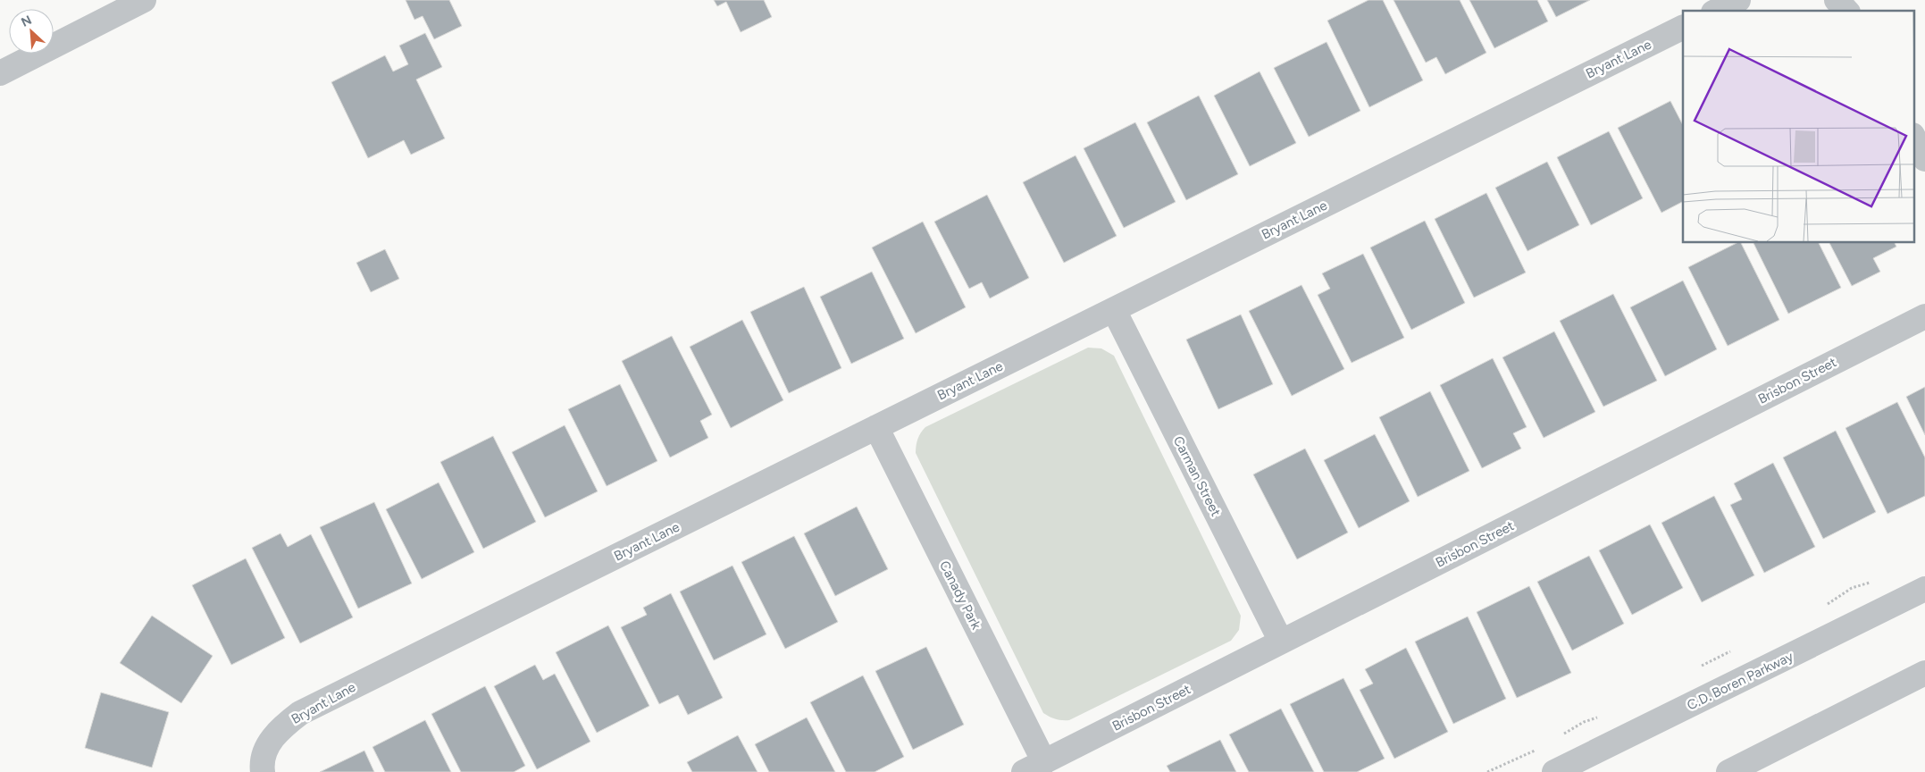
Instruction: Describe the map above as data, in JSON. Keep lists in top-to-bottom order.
{
  "streets": {
    "street": [
      "Bryant Lane",
      "Brisbon Street",
      "Carman Street",
      "Canady Park",
      "C.D. Boren Parkway"
    ]
  },
  "crossings": [
    ["Bryant Lane", "Carman Street"],
    ["Bryant Lane", "Canady Park"],
    ["Brisbon Street", "Carman Street"],
    ["Brisbon Street", "Canady Park"]
  ],
  "north": "top left"
}
